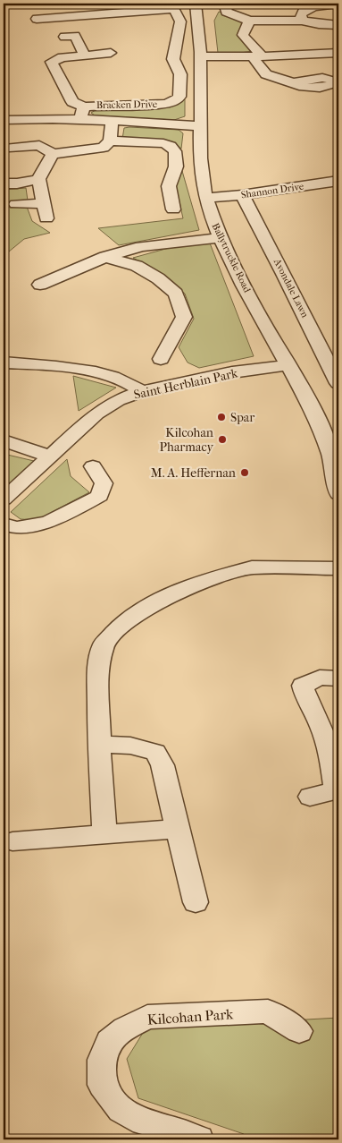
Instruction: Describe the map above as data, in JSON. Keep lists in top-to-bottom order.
{
  "streets": {
    "street": [
      "Bracken Drive",
      "Shannon Drive",
      "Ballytruckle Road",
      "Avondale Lawn",
      "Saint Herblain Park",
      "Kilcohan Park"
    ]
  },
  "crossings": [
    ["Shannon Drive", "Ballytruckle Road"],
    ["Shannon Drive", "Avondale Lawn"],
    ["Ballytruckle Road", "Saint Herblain Park"]
  ],
  "places": ["Spar", "Kilcohan Pharmacy", "M. A. Heffernan"]
}
